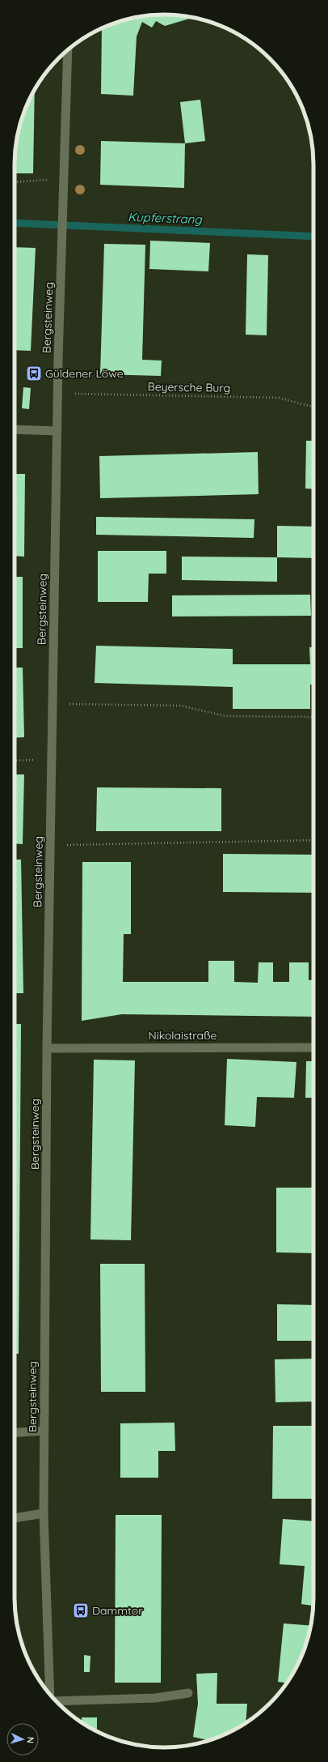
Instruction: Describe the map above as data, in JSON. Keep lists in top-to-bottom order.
{
  "streets": {
    "street": ["Bergsteinweg", "Nikolaistraße"],
    "path": ["Beyersche Burg"]
  },
  "crossings": [
    ["Bergsteinweg", "Beyersche Burg"],
    ["Bergsteinweg", "Nikolaistraße"]
  ],
  "water": ["Kupferstrang"],
  "places": {
    "bus stop": ["Güldener Löwe", "Dammtor"]
  },
  "north": "right"
}
